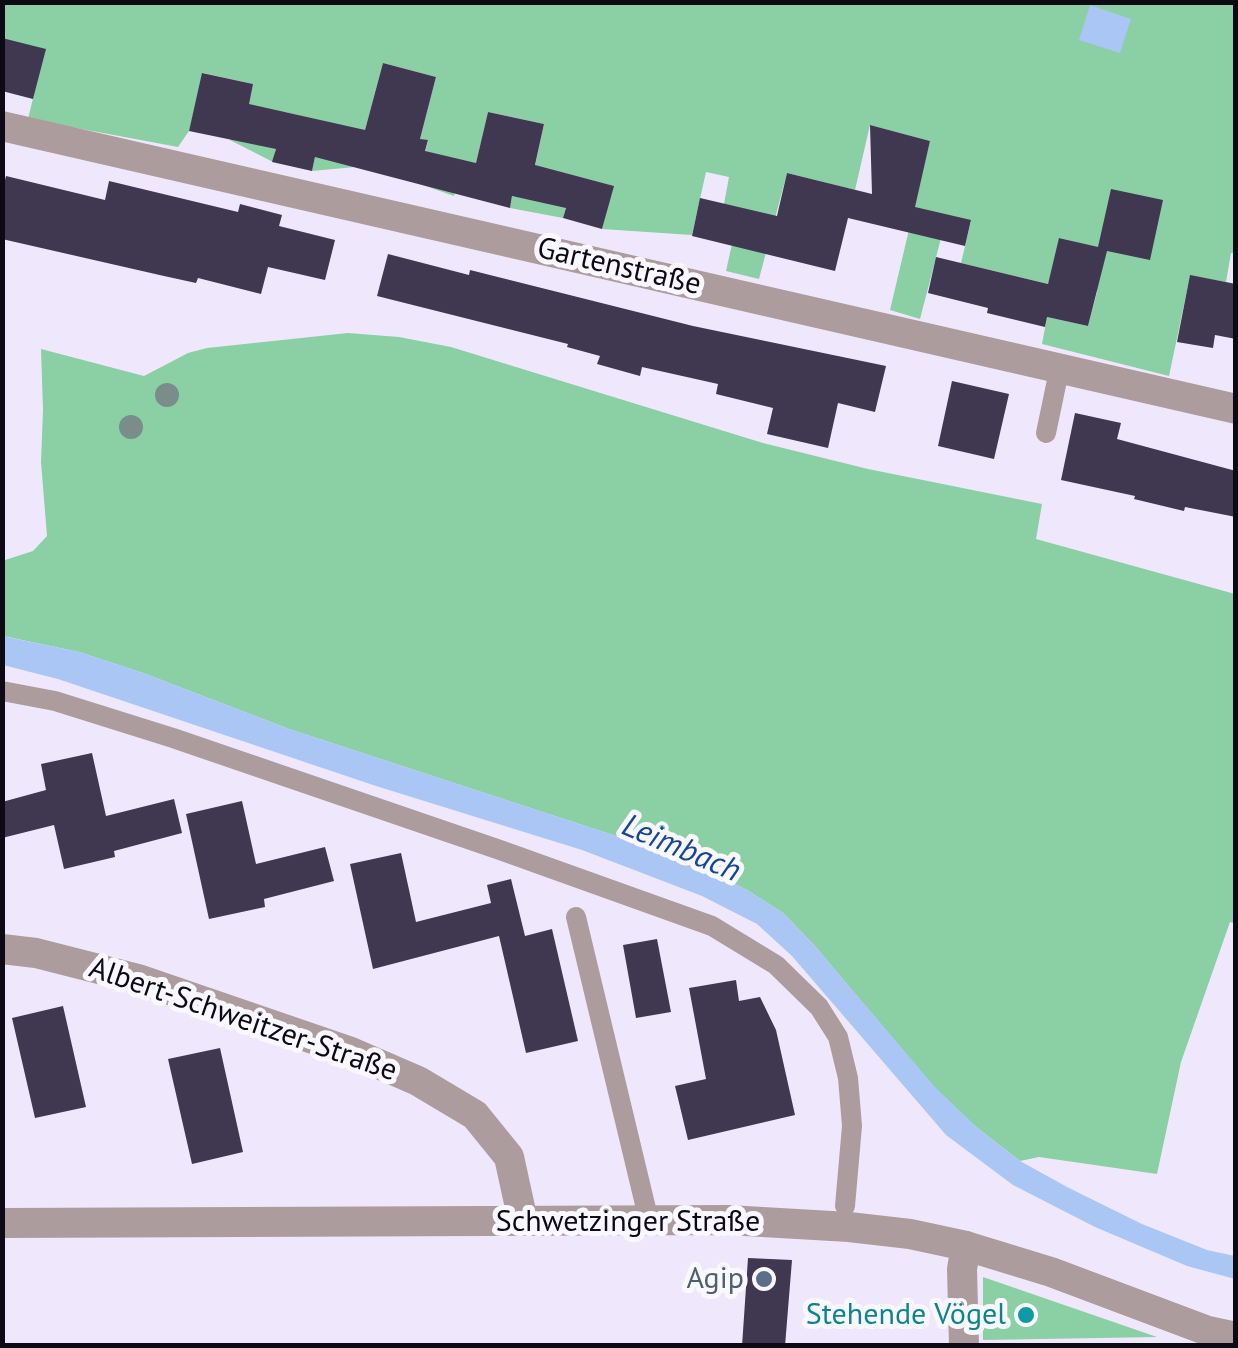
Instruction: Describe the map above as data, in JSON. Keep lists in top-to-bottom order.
{
  "streets": {
    "street": ["Gartenstraße", "Albert-Schweitzer-Straße", "Schwetzinger Straße"]
  },
  "crossings": [
    ["Albert-Schweitzer-Straße", "Schwetzinger Straße"]
  ],
  "water": ["Leimbach"],
  "places": ["Agip", "Stehende Vögel"]
}
